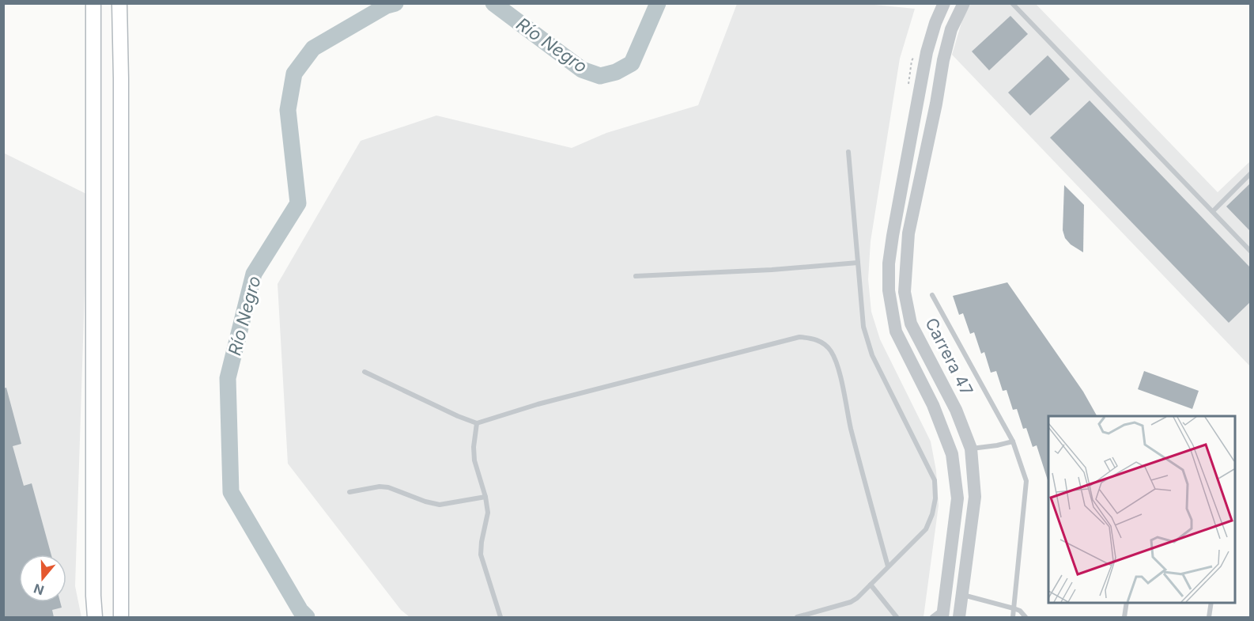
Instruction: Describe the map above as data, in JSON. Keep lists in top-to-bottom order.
{
  "streets": {
    "street": ["Carrera 47"]
  },
  "water": ["Río Negro"],
  "north": "bottom"
}
